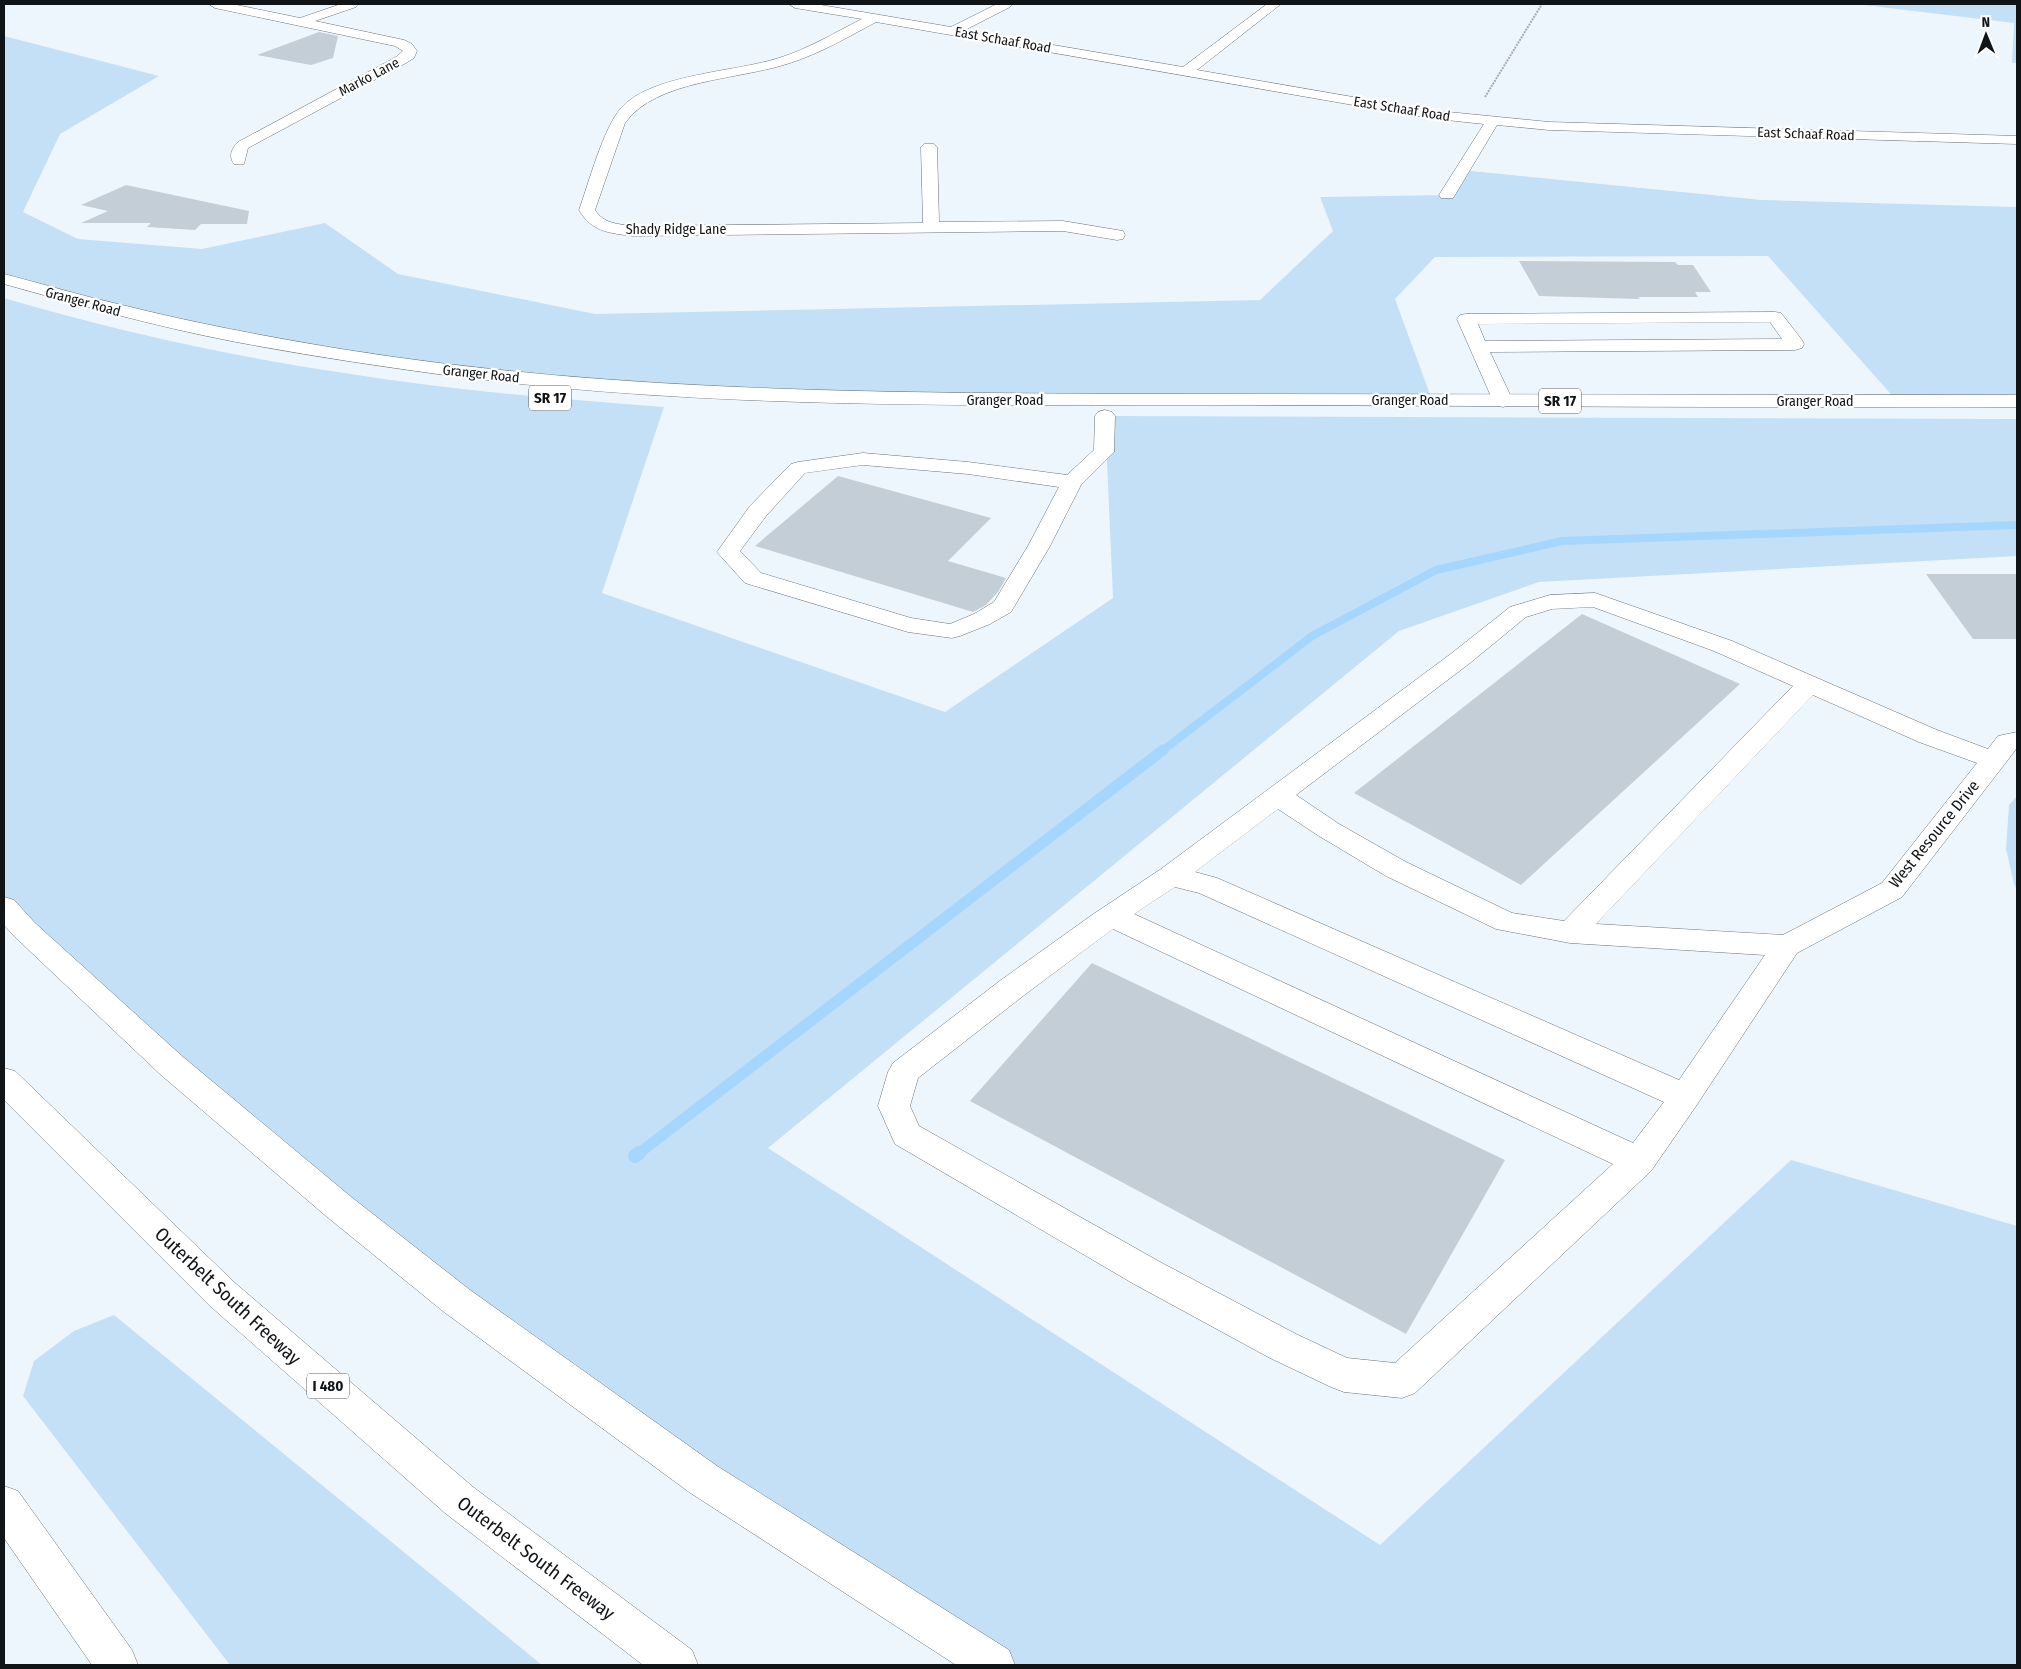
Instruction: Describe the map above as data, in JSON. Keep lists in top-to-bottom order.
{
  "streets": {
    "main road": [
      "East Schaaf Road",
      "Marko Lane",
      "Shady Ridge Lane",
      "Granger Road",
      "SR 17",
      "West Resource Drive",
      "Outerbelt South Freeway",
      "I 480"
    ]
  },
  "crossings": [
    ["East Schaaf Road", "Shady Ridge Lane"]
  ],
  "north": "top"
}
